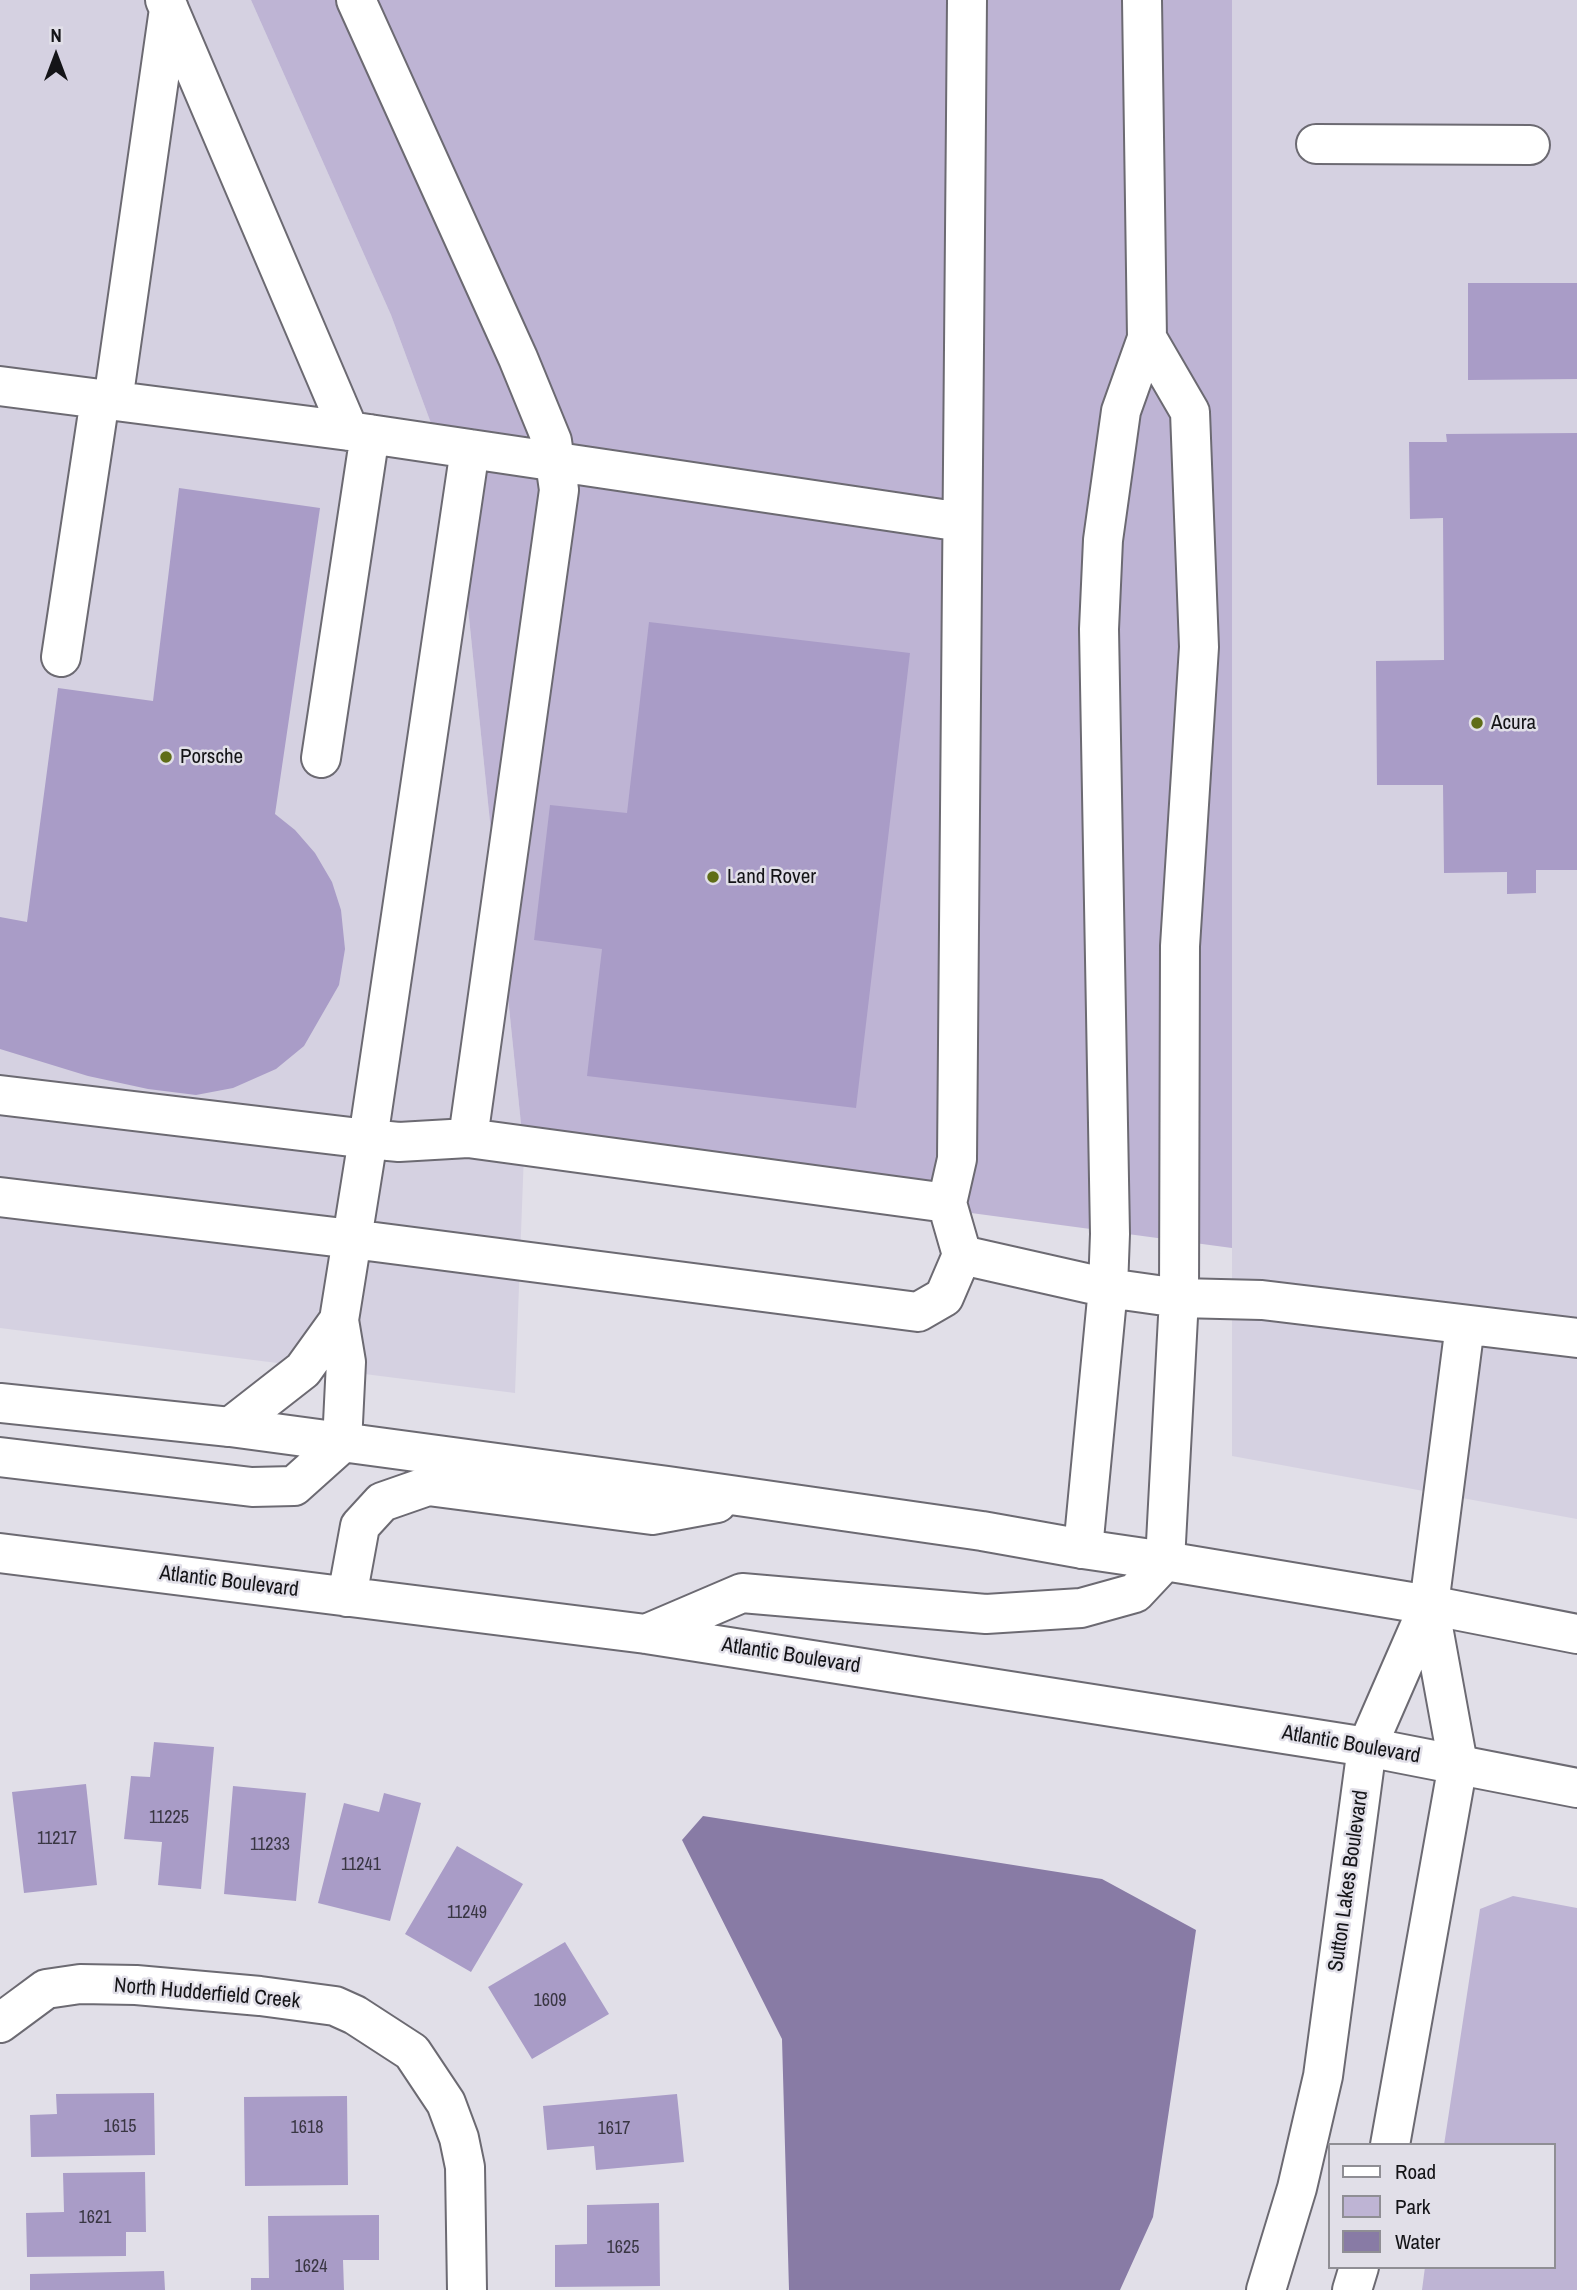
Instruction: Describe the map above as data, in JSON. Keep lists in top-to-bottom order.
{
  "streets": {
    "main road": ["Atlantic Boulevard", "Sutton Lakes Boulevard", "North Hudderfield Creek"]
  },
  "crossings": [
    ["Atlantic Boulevard", "Sutton Lakes Boulevard"]
  ],
  "places": ["Acura", "Porsche", "Land Rover"],
  "house_numbers": [
    "11225",
    "11217",
    "11233",
    "11241",
    "11249",
    "1609",
    "1615",
    "1618",
    "1617",
    "1621",
    "1625",
    "1624"
  ],
  "legend": ["Road", "Park", "Water"],
  "north": "top"
}
